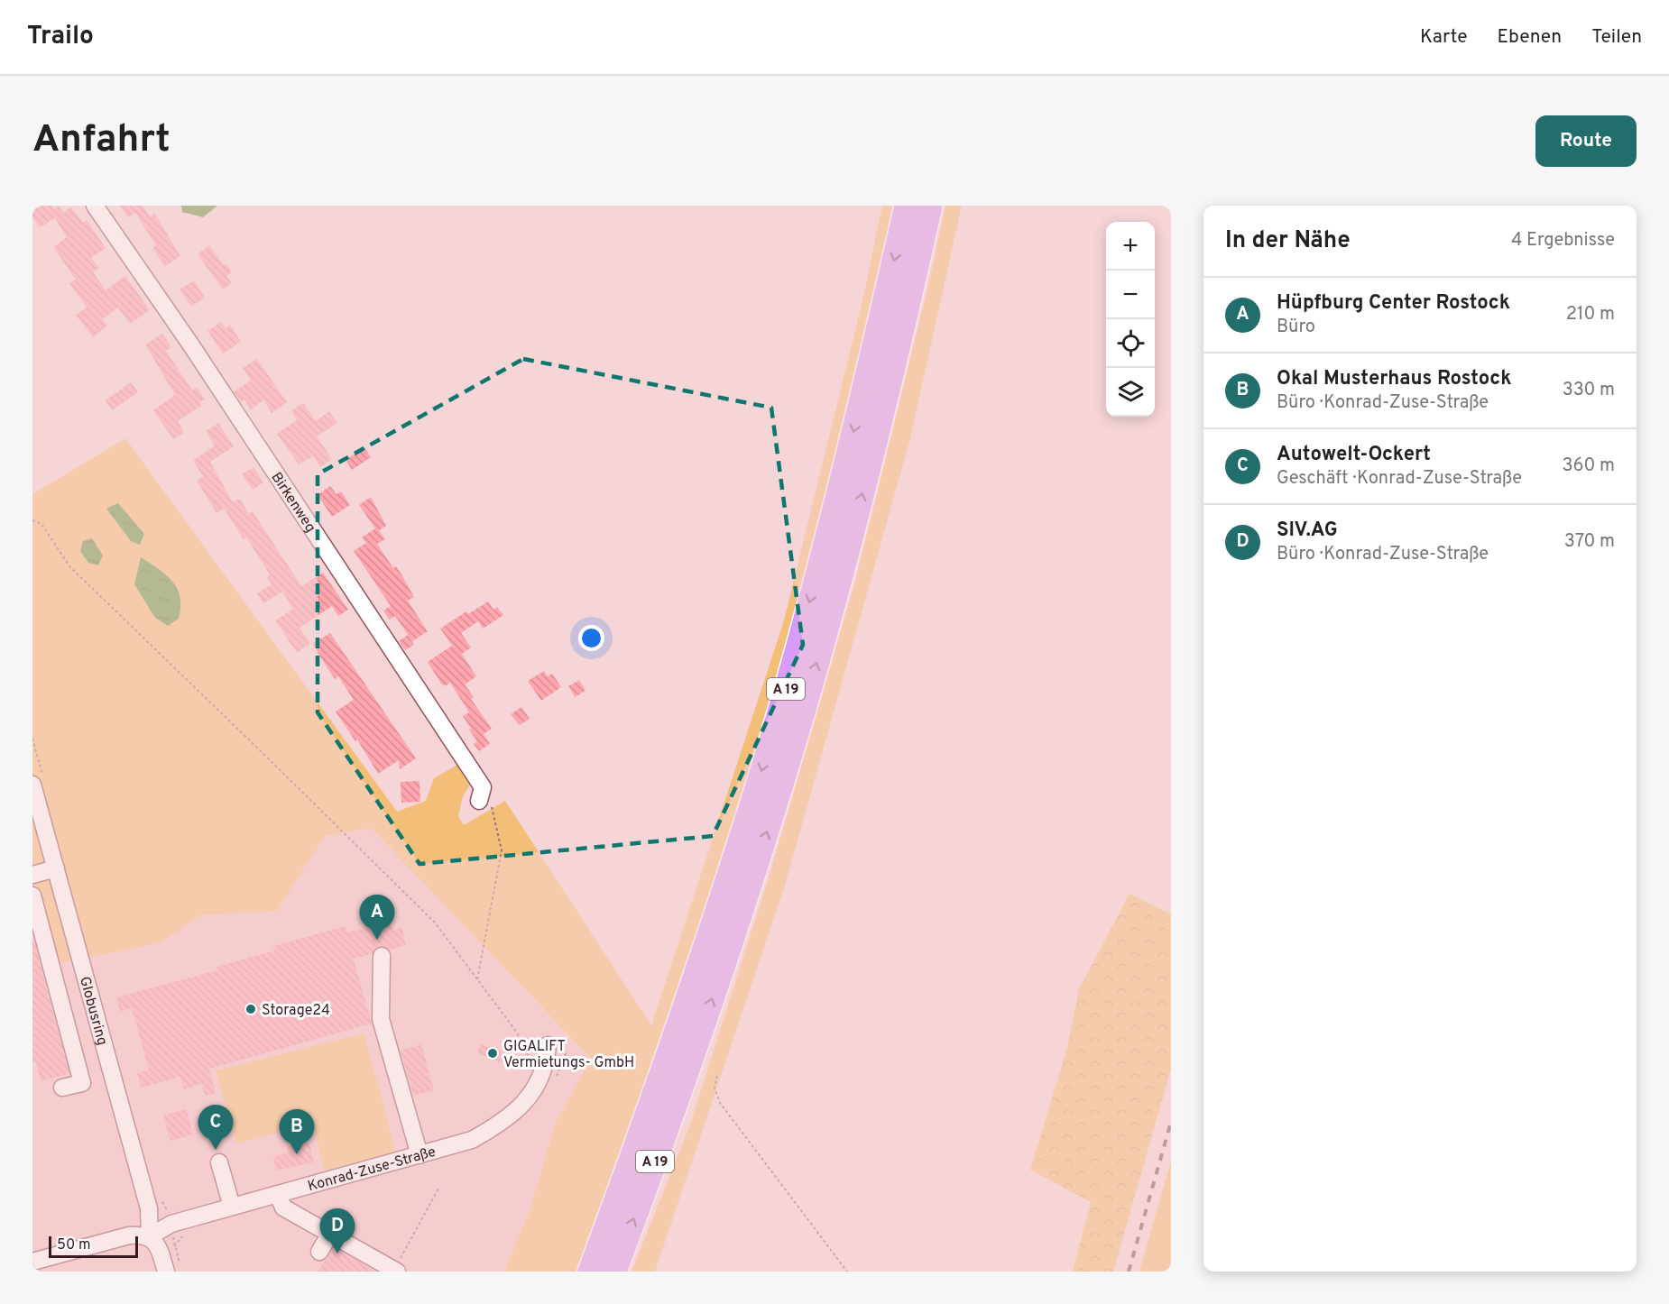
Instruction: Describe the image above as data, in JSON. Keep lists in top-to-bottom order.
{
  "streets": {
    "highway": ["A 19"],
    "street": ["Birkenweg", "Globusring", "Konrad-Zuse-Straße"]
  },
  "crossings": [
    ["Globusring", "Konrad-Zuse-Straße"]
  ],
  "places": ["Storage24", "GIGALIFT Vermietungs- GmbH"],
  "scale_bar": "50 m",
  "page": {
    "header": "Trailo",
    "nav": ["Karte", "Ebenen", "Teilen"],
    "buttons": "Route",
    "title": "Anfahrt",
    "heading": ["In der Nähe", "4 Ergebnisse"],
    "map_buttons": ["+", "−"],
    "list": [
      {
        "mark": "A",
        "name": "Hüpfburg Center Rostock",
        "note": "Büro",
        "value": "210 m"
      },
      {
        "mark": "B",
        "name": "Okal Musterhaus Rostock",
        "note": "Büro · Konrad-Zuse-Straße",
        "value": "330 m"
      },
      {
        "mark": "C",
        "name": "Autowelt-Ockert",
        "note": "Geschäft · Konrad-Zuse-Straße",
        "value": "360 m"
      },
      {
        "mark": "D",
        "name": "SIV.AG",
        "note": "Büro · Konrad-Zuse-Straße",
        "value": "370 m"
      }
    ],
    "pins": [
      "A",
      "C",
      "B",
      "D"
    ],
    "scale": "50 m"
  }
}
